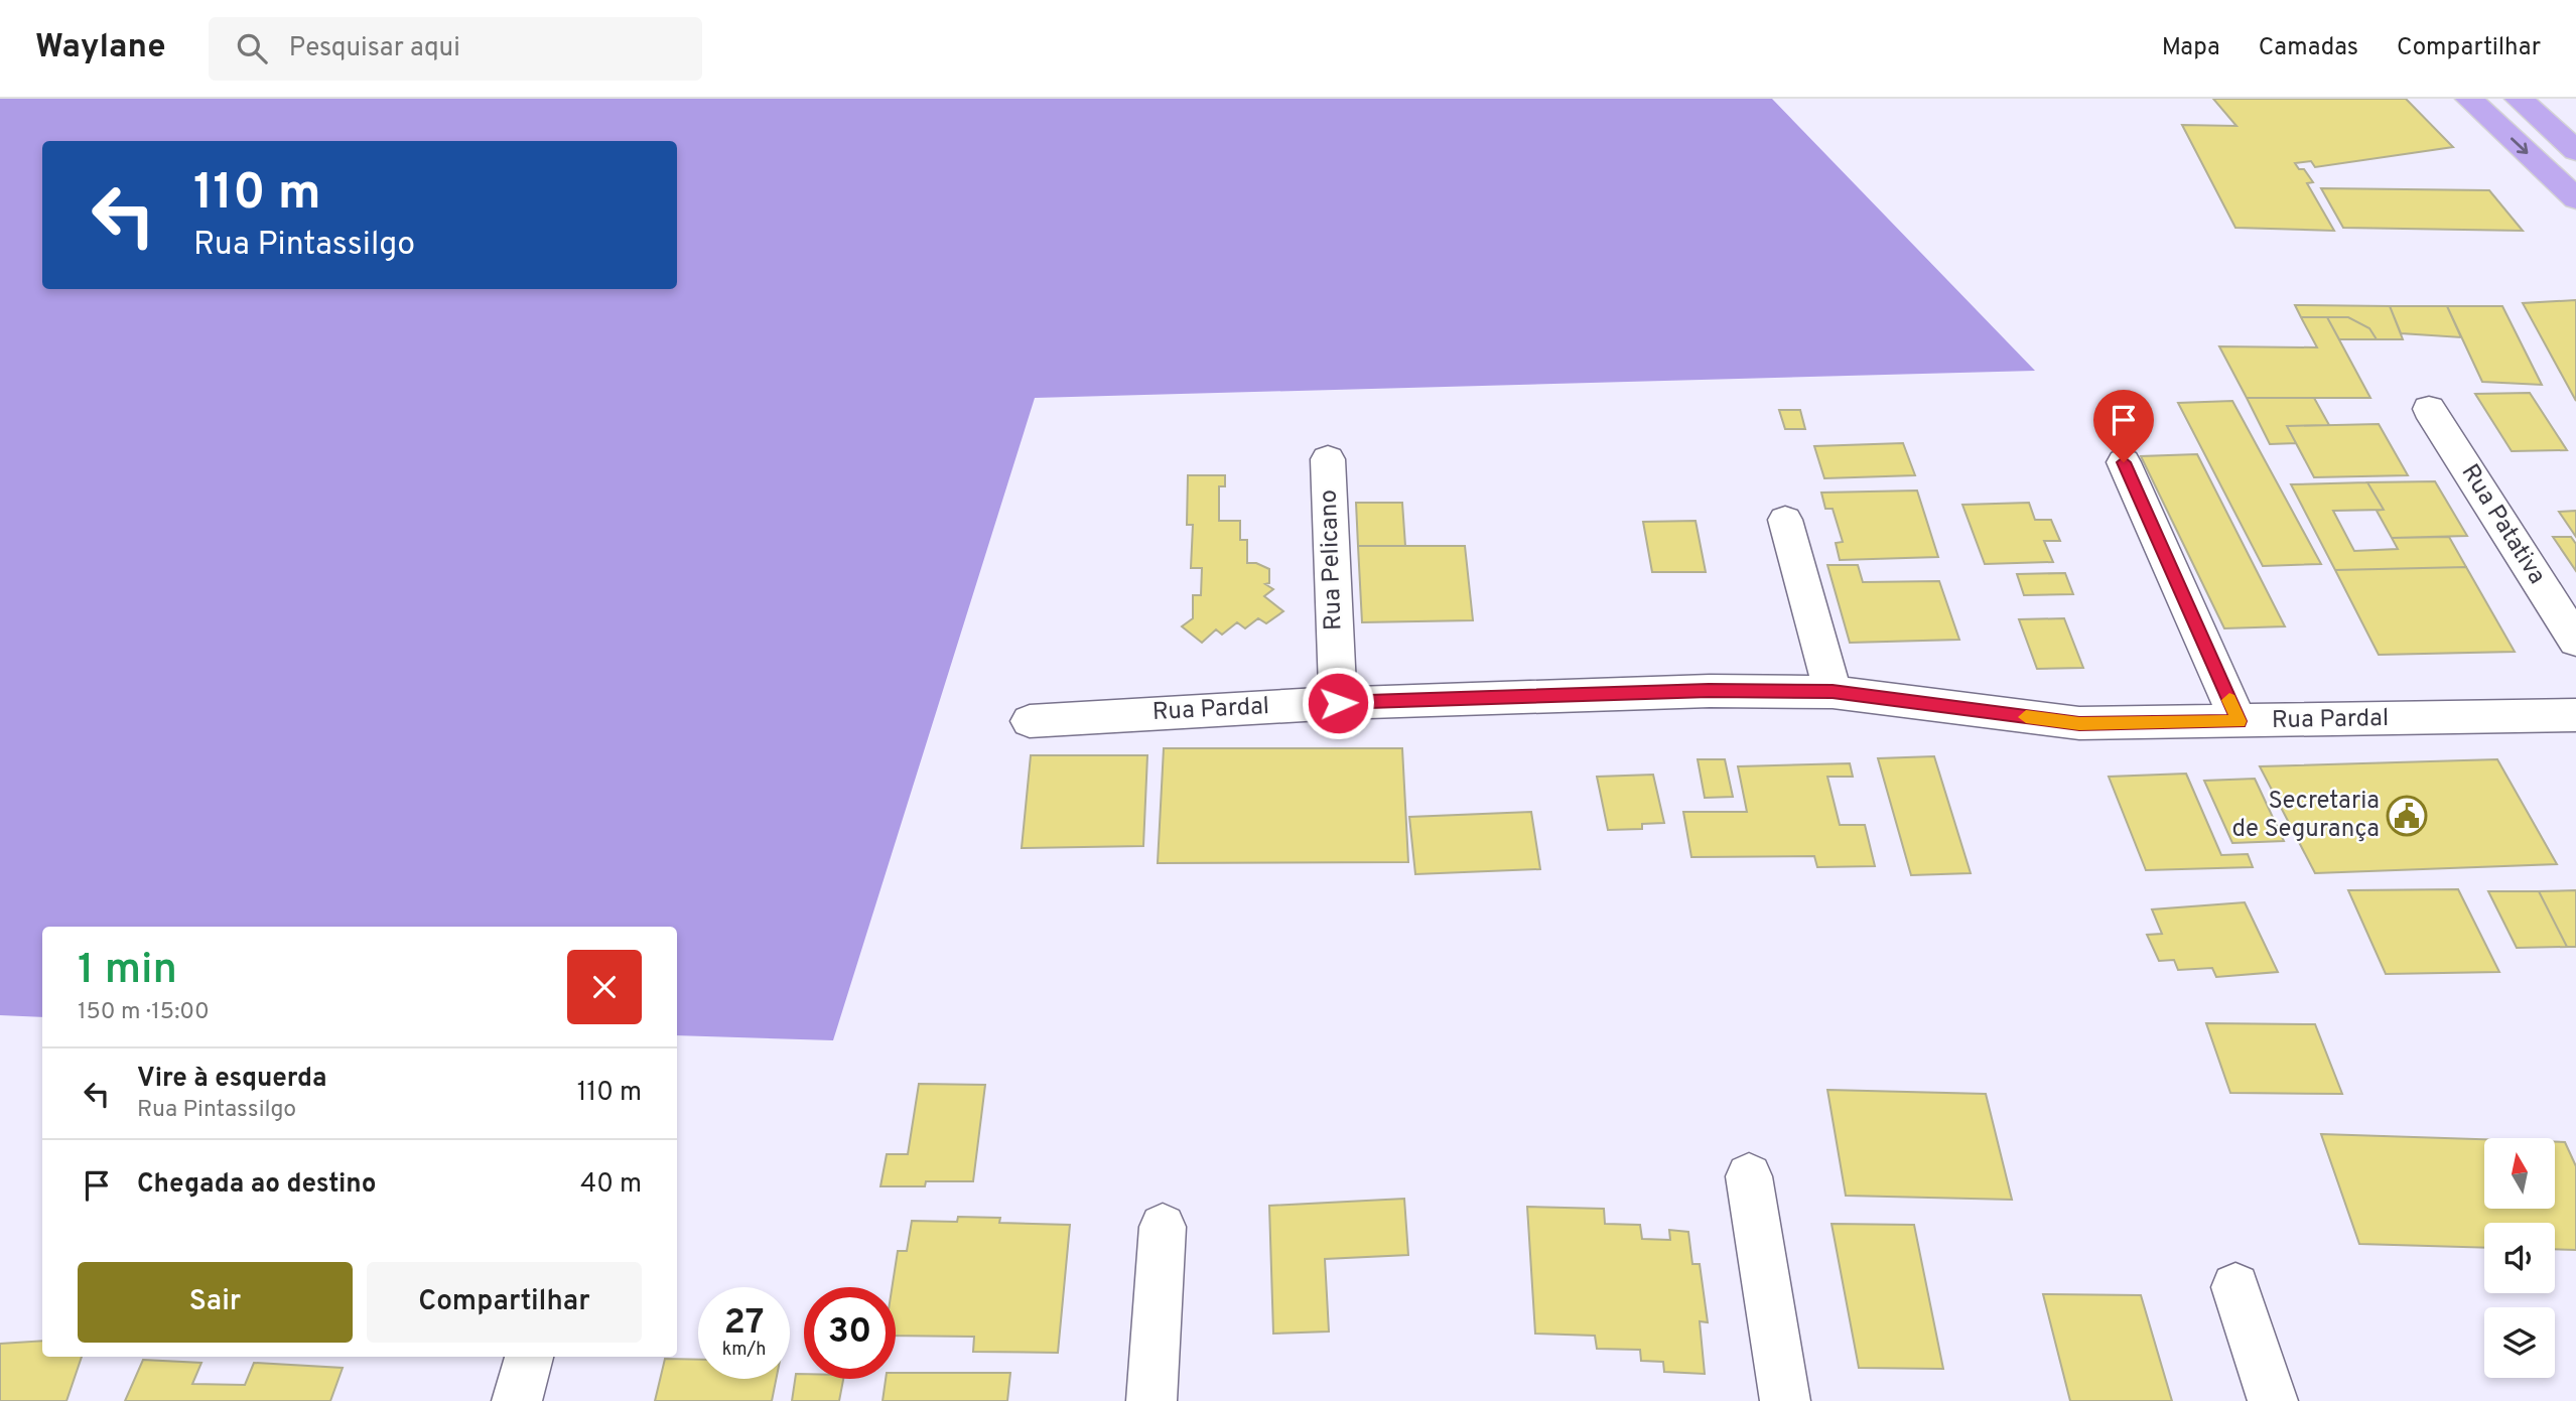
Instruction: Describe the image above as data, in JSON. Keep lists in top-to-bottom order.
{
  "streets": {
    "street": ["Rua Patativa", "Rua Pelicano", "Rua Pardal"]
  },
  "crossings": [
    ["Rua Pelicano", "Rua Pardal"]
  ],
  "places": {
    "public building": ["Secretaria de Segurança"]
  },
  "north": "top",
  "page": {
    "header": "Waylane",
    "search": "Pesquisar aqui",
    "nav": ["Mapa", "Camadas", "Compartilhar"],
    "turn": ["110 m", "Rua Pintassilgo"],
    "heading": ["1 min", "150 m · 15:00"],
    "list": [
      {
        "name": "Vire à esquerda",
        "note": "Rua Pintassilgo",
        "value": "110 m"
      },
      {
        "name": "Chegada ao destino",
        "value": "40 m"
      }
    ],
    "buttons": ["Sair", "Compartilhar"],
    "speed": "27 km/h",
    "limit": "30"
  }
}
